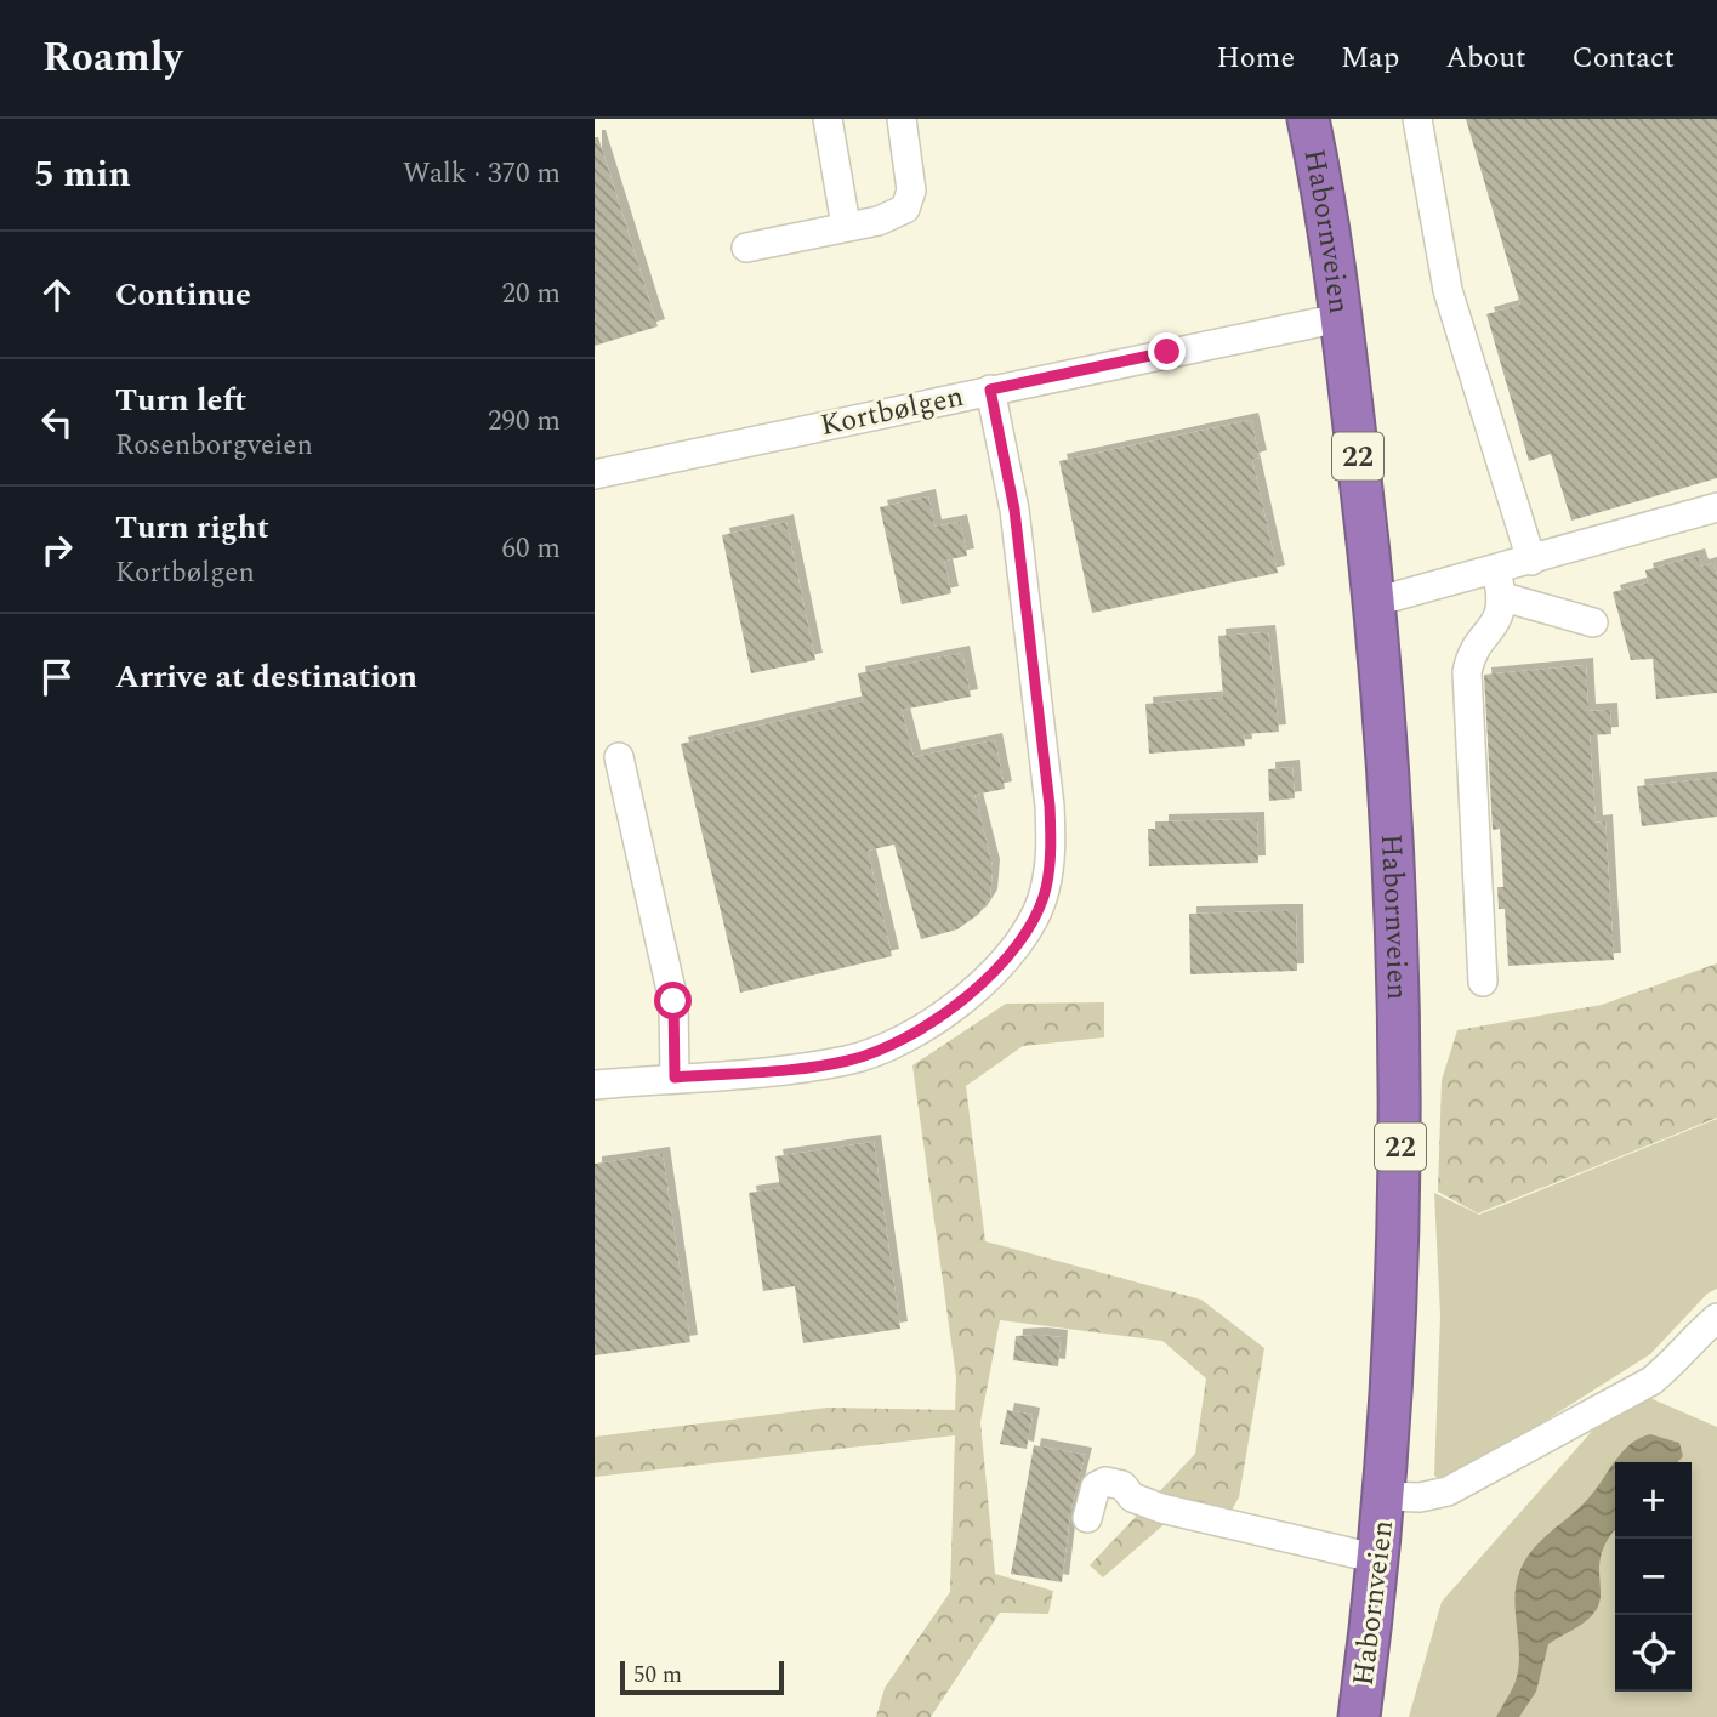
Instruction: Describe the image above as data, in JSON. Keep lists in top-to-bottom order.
{
  "streets": {
    "highway": ["Habornveien", "22"],
    "street": ["Kortbølgen"]
  },
  "crossings": [
    ["Habornveien", "Kortbølgen"]
  ],
  "scale_bar": "50 m",
  "page": {
    "header": "Roamly",
    "nav": [
      "Home",
      "Map",
      "About",
      "Contact"
    ],
    "heading": ["5 min", "Walk · 370 m"],
    "list": [
      ["Continue", "20 m"],
      ["Turn left", "Rosenborgveien", "290 m"],
      ["Turn right", "Kortbølgen", "60 m"],
      "Arrive at destination"
    ],
    "map_buttons": ["+", "−"],
    "scale": "50 m"
  }
}
